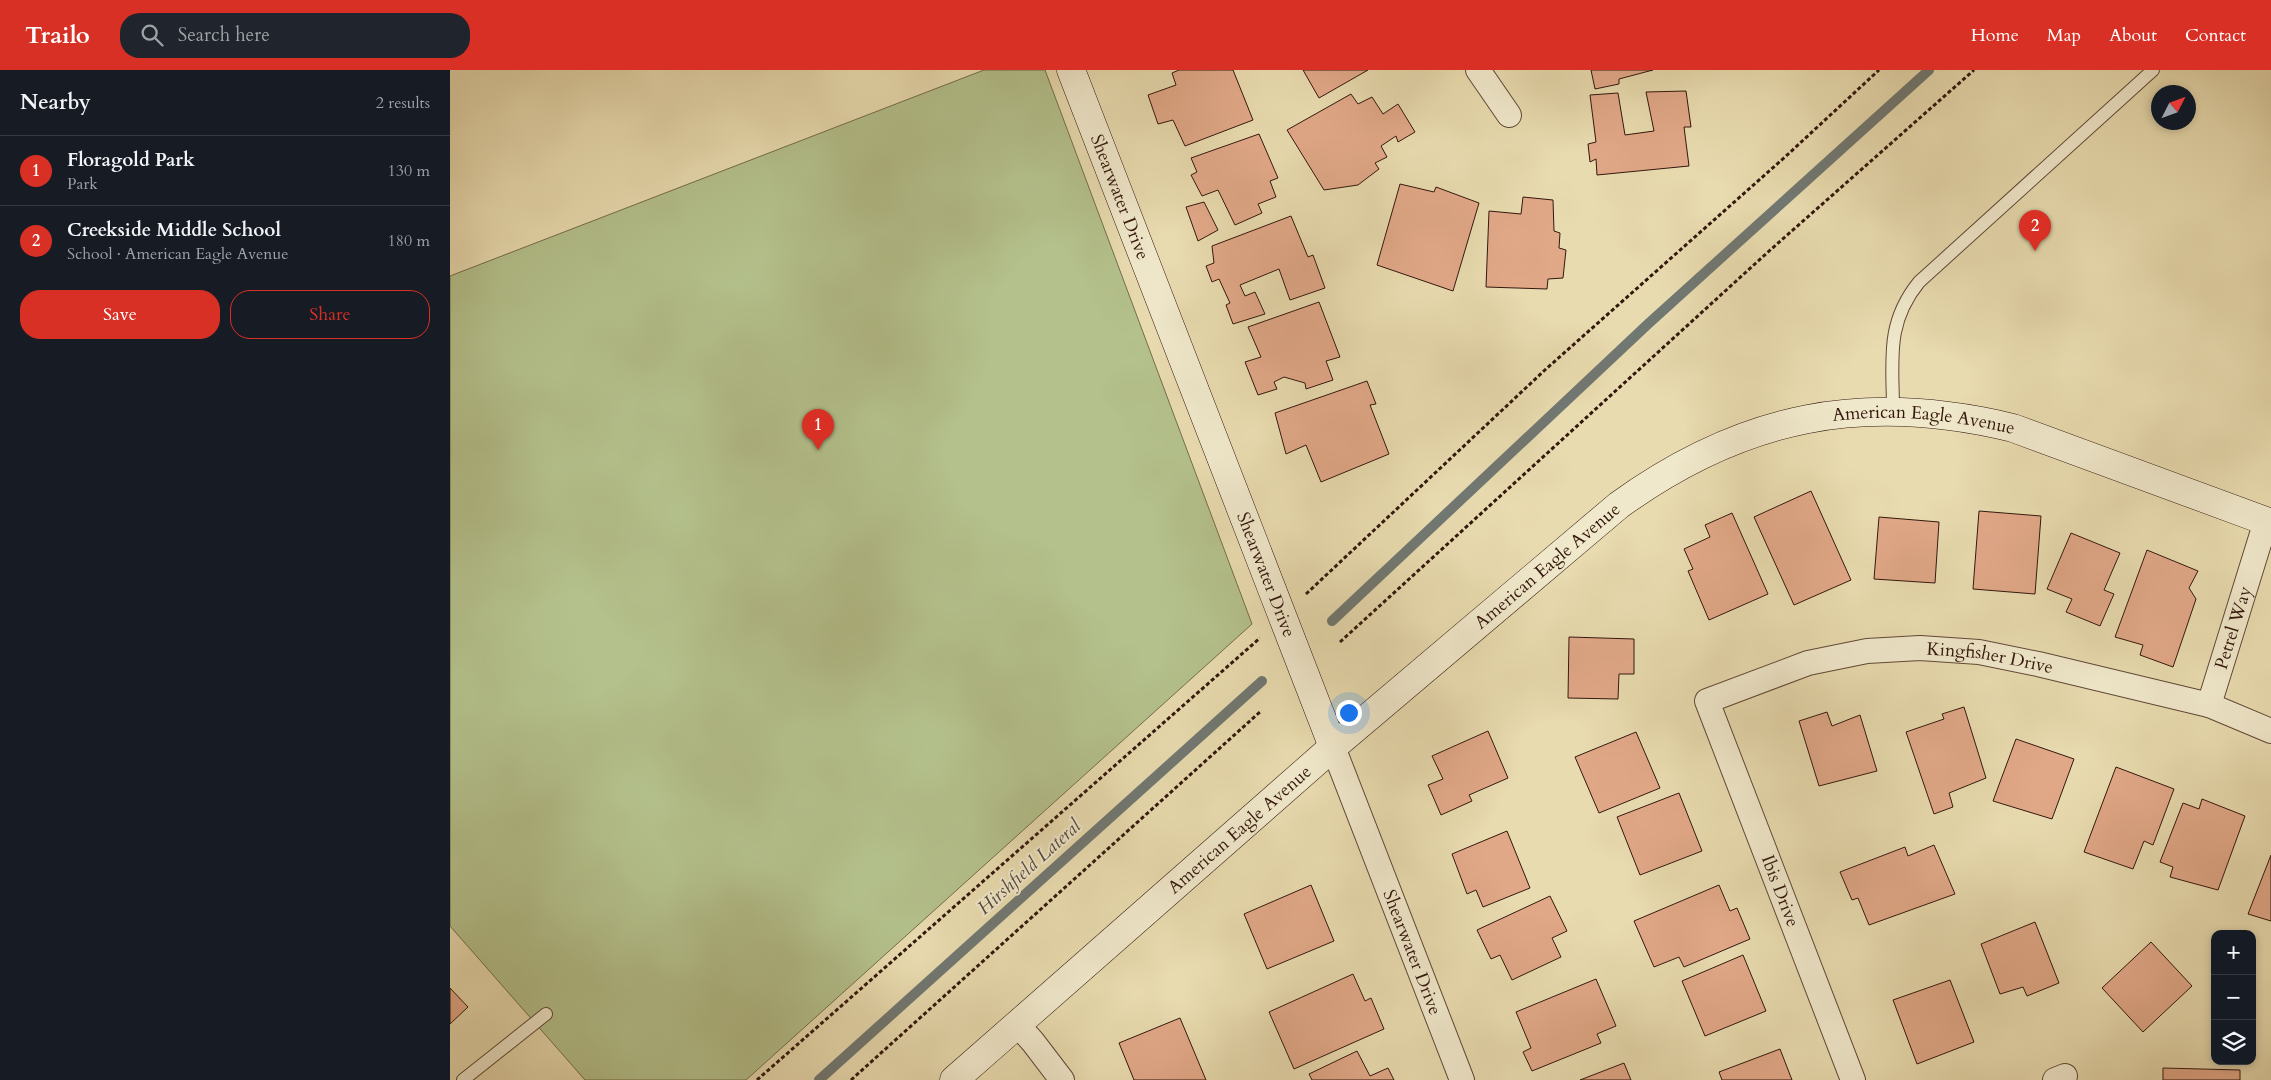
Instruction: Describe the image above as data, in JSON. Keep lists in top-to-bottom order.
{
  "streets": {
    "street": [
      "Shearwater Drive",
      "American Eagle Avenue",
      "Petrel Way",
      "Kingfisher Drive",
      "Ibis Drive"
    ]
  },
  "crossings": [
    ["Shearwater Drive", "American Eagle Avenue"],
    ["American Eagle Avenue", "Petrel Way"],
    ["Petrel Way", "Kingfisher Drive"],
    ["Kingfisher Drive", "Ibis Drive"]
  ],
  "water": ["Hirshfield Lateral"],
  "north": "top right",
  "page": {
    "header": "Trailo",
    "search": "Search here",
    "nav": [
      "Home",
      "Map",
      "About",
      "Contact"
    ],
    "heading": ["Nearby", "2 results"],
    "list": [
      {
        "mark": "1",
        "name": "Floragold Park",
        "note": "Park",
        "value": "130 m"
      },
      {
        "mark": "2",
        "name": "Creekside Middle School",
        "note": "School · American Eagle Avenue",
        "value": "180 m"
      }
    ],
    "pins": ["2", "1"],
    "buttons": ["Save", "Share"],
    "map_buttons": ["+", "−"]
  }
}
